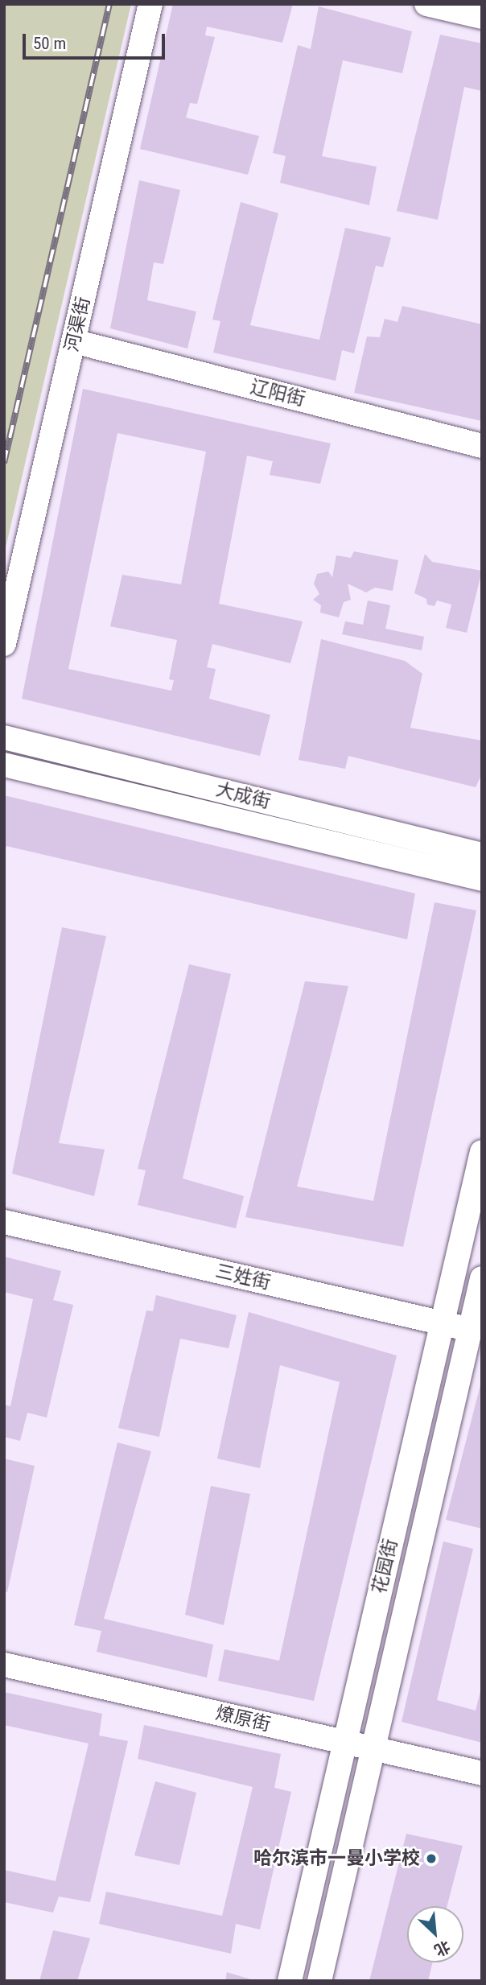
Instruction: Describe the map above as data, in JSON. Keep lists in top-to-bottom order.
{
  "streets": {
    "main road": [
      "河渠街",
      "辽阳街",
      "大成街",
      "三姓街",
      "花园街",
      "燎原街"
    ]
  },
  "crossings": [
    ["河渠街", "辽阳街"],
    ["三姓街", "花园街"],
    ["花园街", "燎原街"]
  ],
  "places": ["哈尔滨市一曼小学校"],
  "scale_bar": "50 m",
  "north": "bottom right"
}
